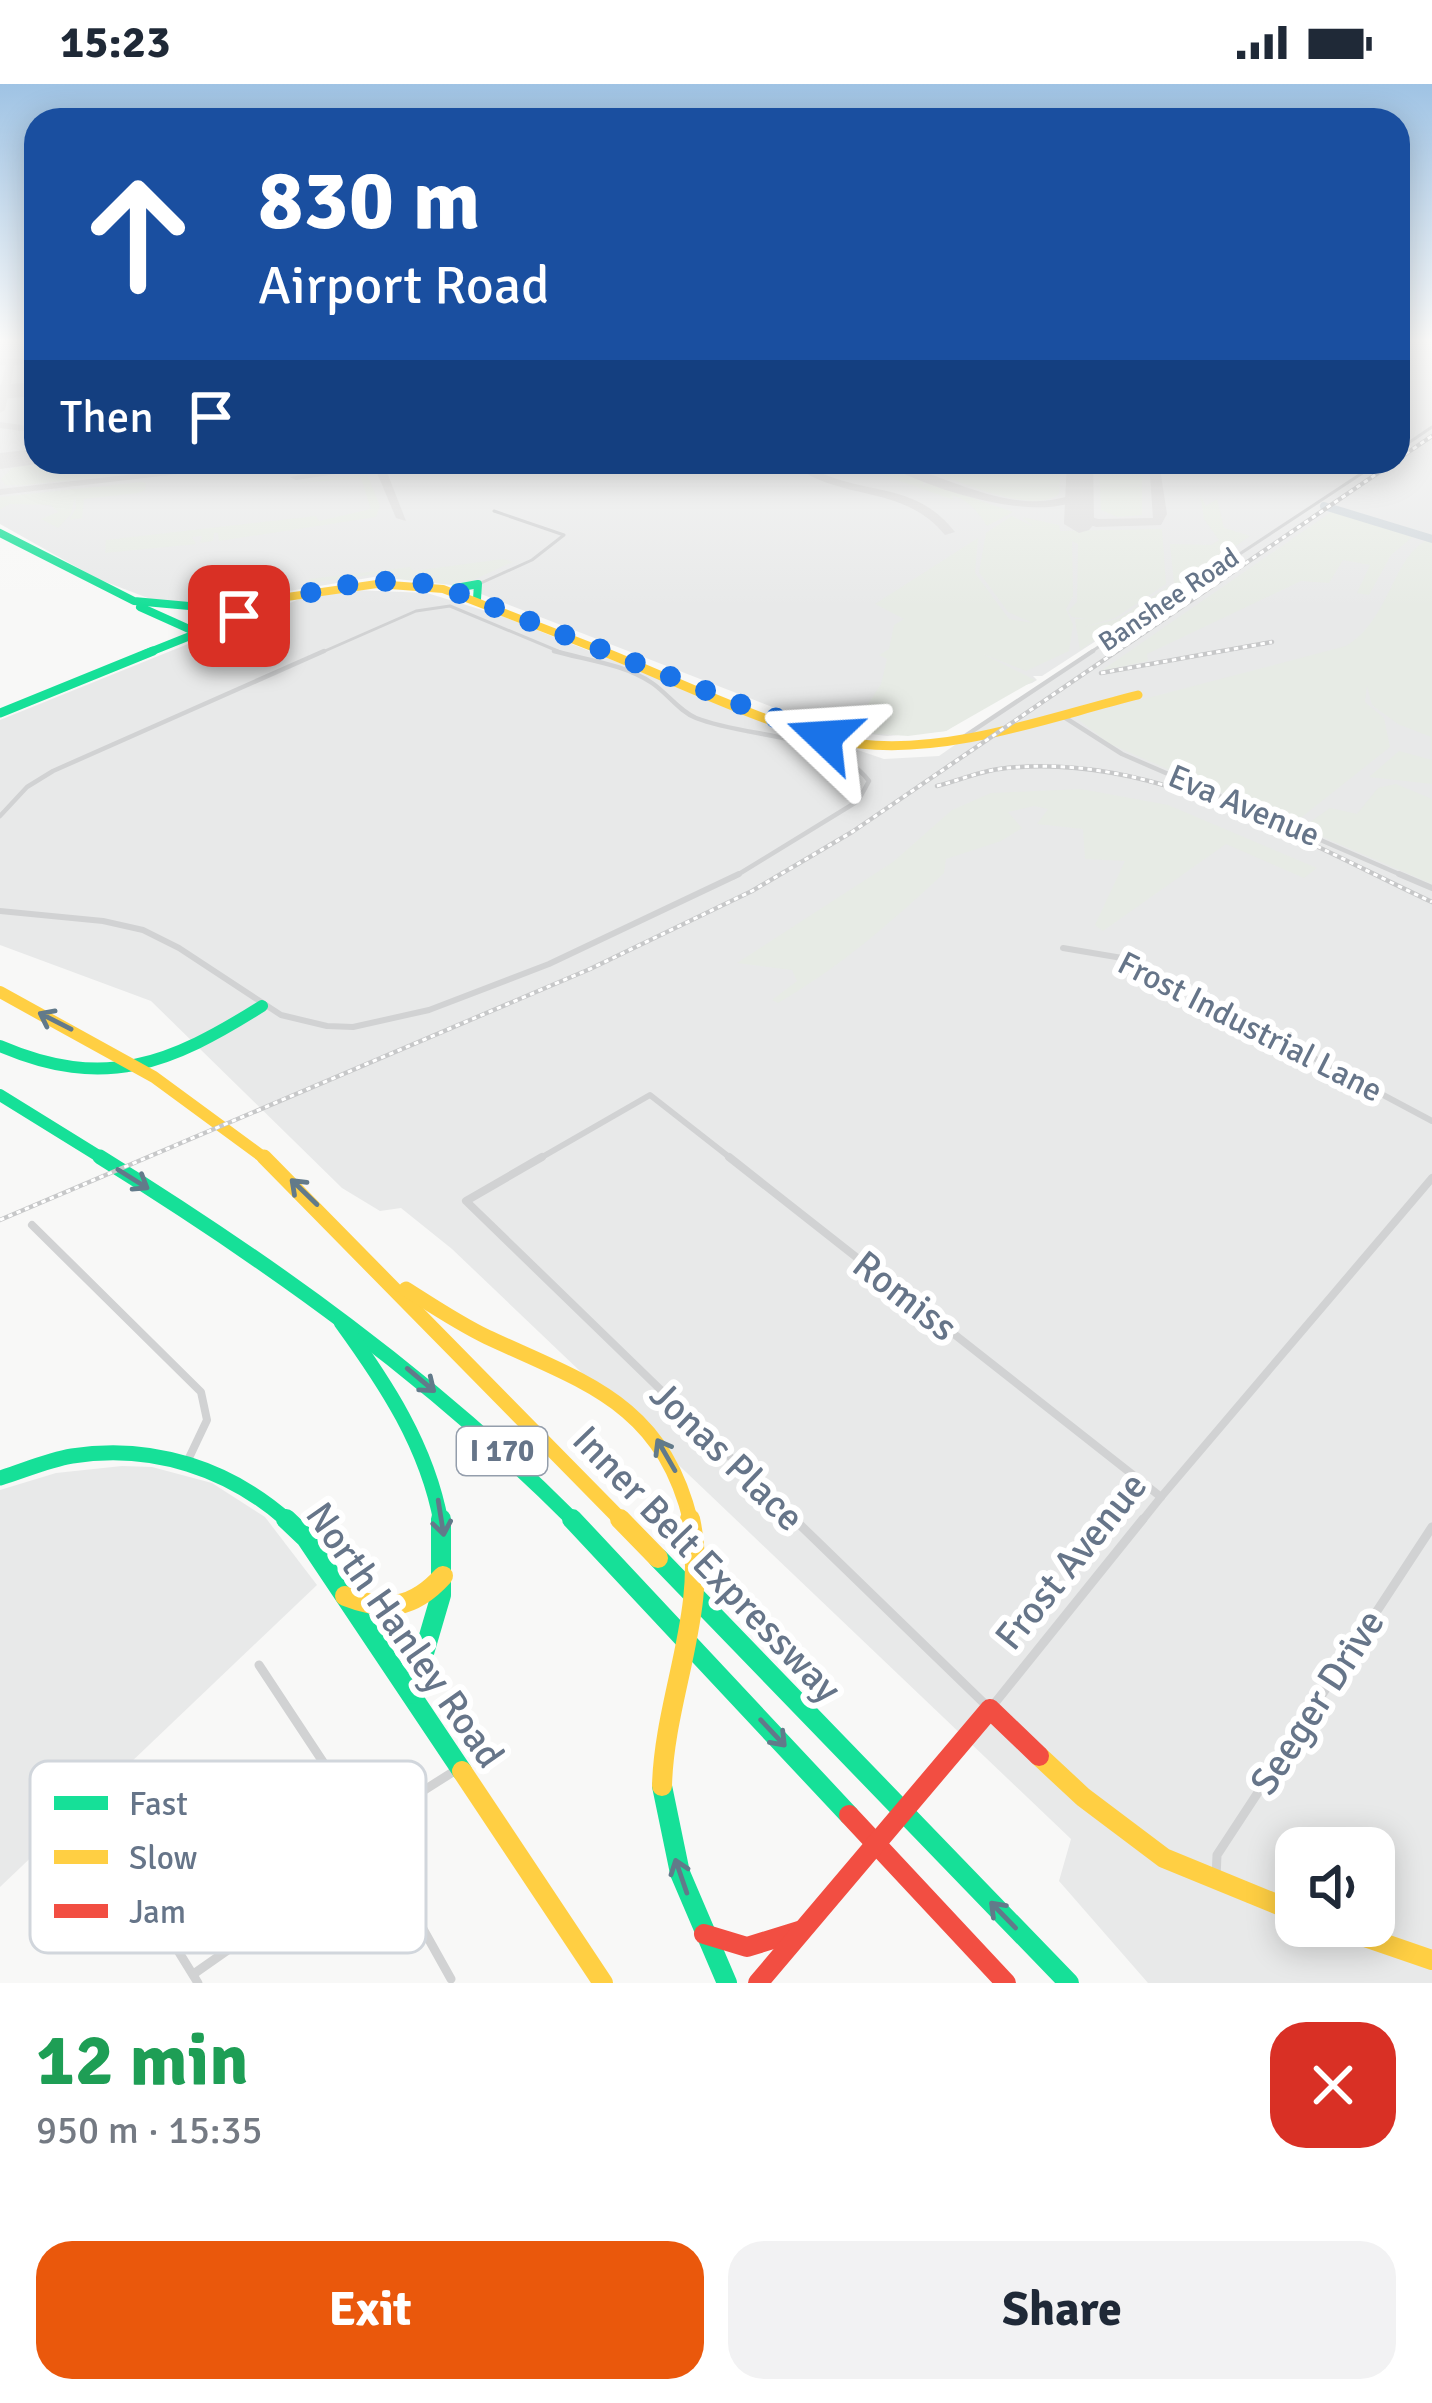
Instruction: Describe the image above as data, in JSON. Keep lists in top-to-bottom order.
{
  "streets": {
    "main road": [
      "I 170",
      "Frost Avenue",
      "Inner Belt Expressway",
      "North Hanley Road"
    ],
    "street": [
      "Banshee Road",
      "Eva Avenue",
      "Frost Industrial Lane",
      "Romiss",
      "Jonas Place",
      "Seeger Drive"
    ]
  },
  "crossings": [
    ["Romiss", "Jonas Place"],
    ["Romiss", "Frost Avenue"],
    ["Jonas Place", "Frost Avenue"]
  ],
  "legend": ["Fast", "Slow", "Jam"],
  "page": {
    "status": "15:23",
    "turn": ["830 m", "Airport Road"],
    "then": "Then",
    "heading": ["12 min", "950 m · 15:35"],
    "buttons": ["Exit", "Share"]
  }
}
